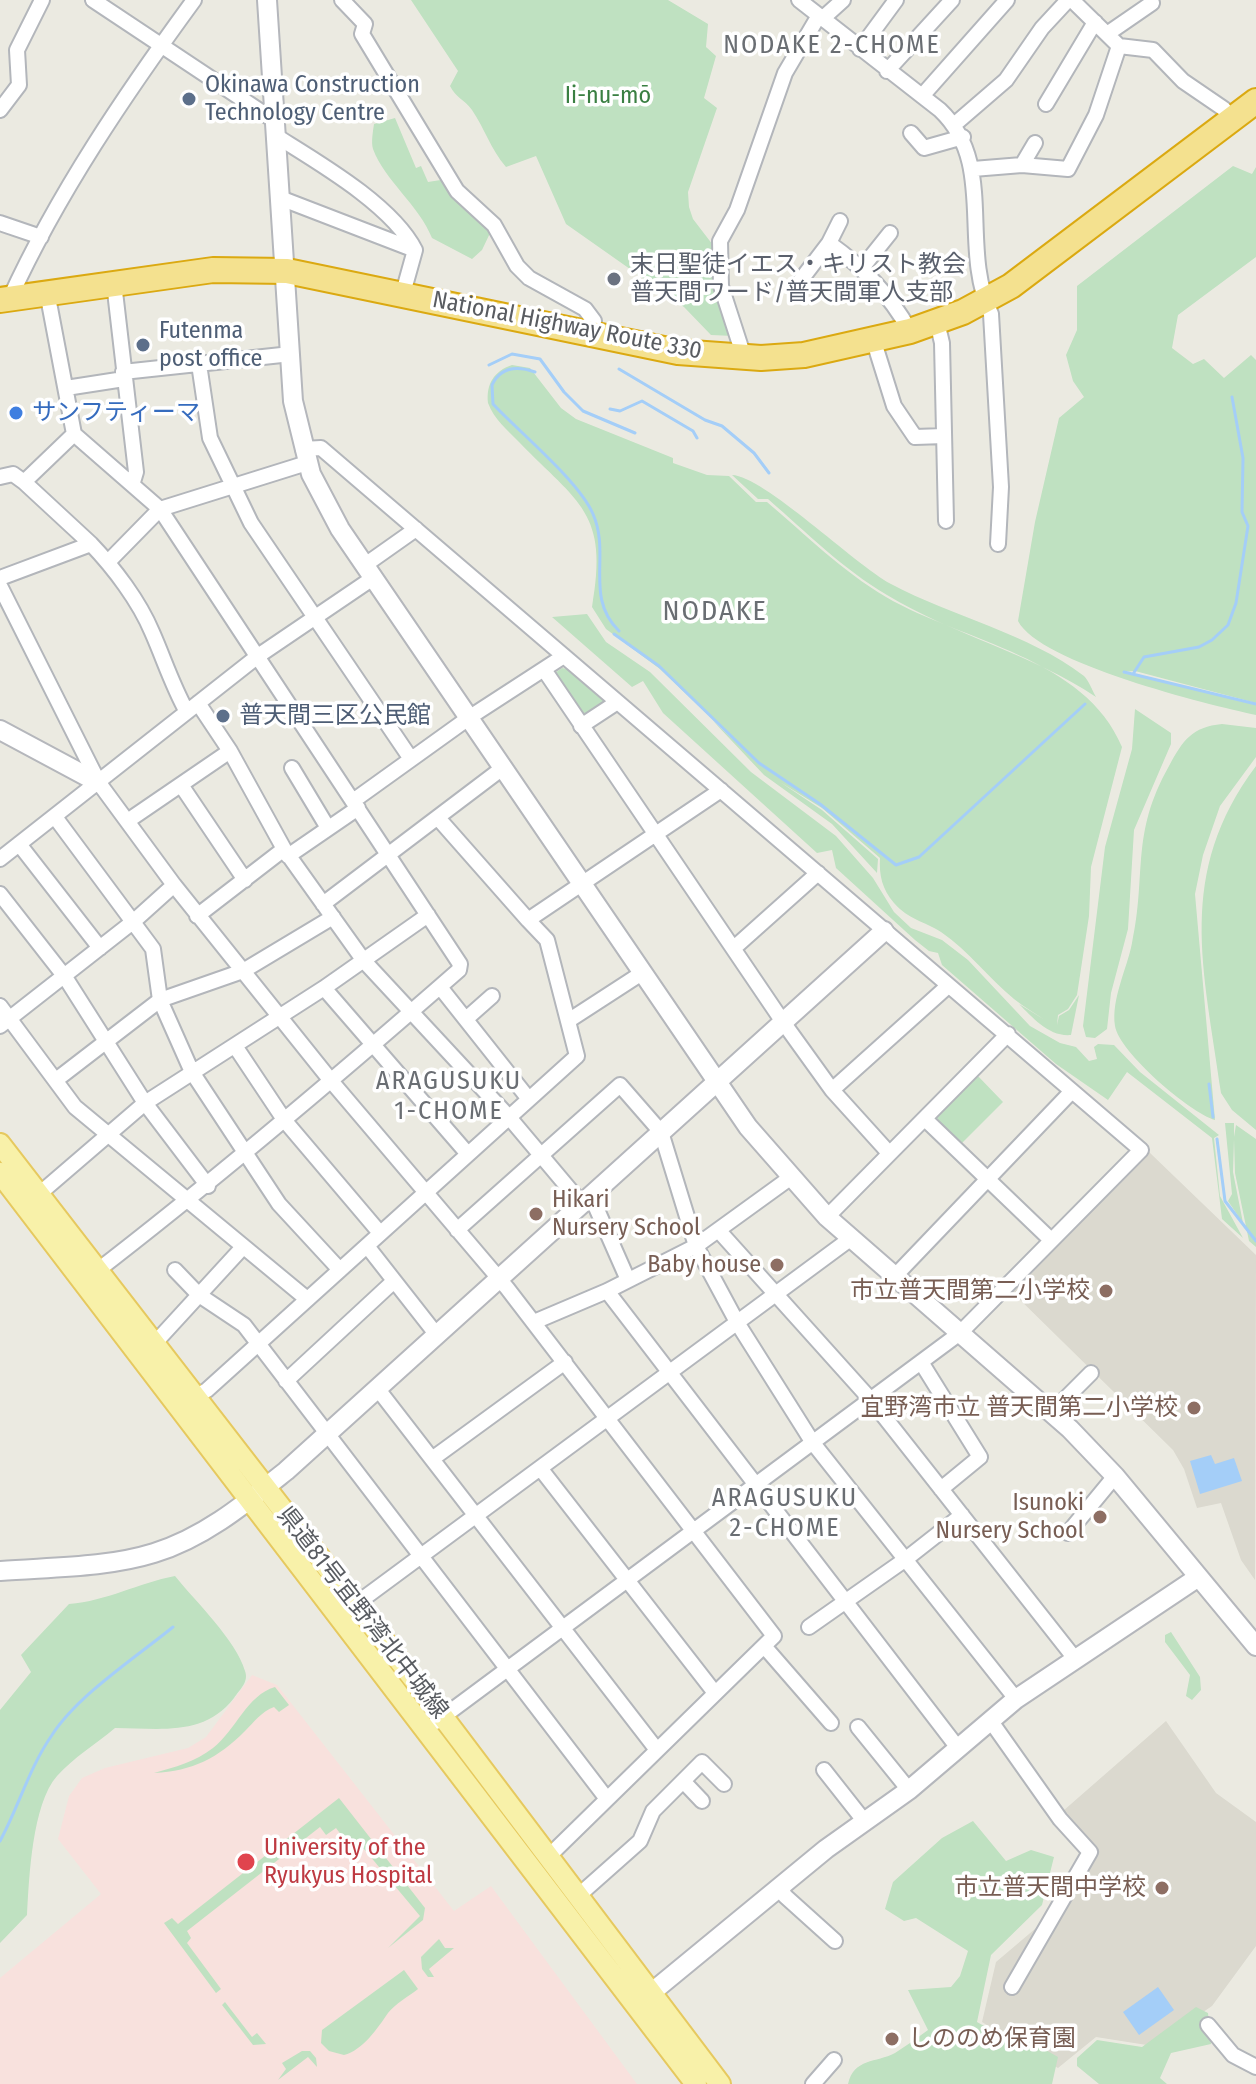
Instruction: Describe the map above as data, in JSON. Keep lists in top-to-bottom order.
{
  "streets": {
    "highway": ["National Highway Route 330"],
    "main road": ["県道81号宜野湾北中城線"]
  },
  "districts": [
    "NODAKE 2-CHOME",
    "NODAKE",
    "ARAGUSUKU 1-CHOME",
    "ARAGUSUKU 2-CHOME"
  ],
  "parks": ["Ii-nu-mō"],
  "places": [
    "Okinawa Construction Technology Centre",
    "末日聖徒イエス・キリスト教会 普天間ワード/普天間軍人支部",
    "Futenma post office",
    "サンフティーマ",
    "普天間三区公民館",
    "Hikari Nursery School",
    "Baby house",
    "市立普天間第二小学校",
    "宜野湾市立 普天間第二小学校",
    "Isunoki Nursery School",
    "University of the Ryukyus Hospital",
    "市立普天間中学校",
    "しののめ保育園"
  ]
}
